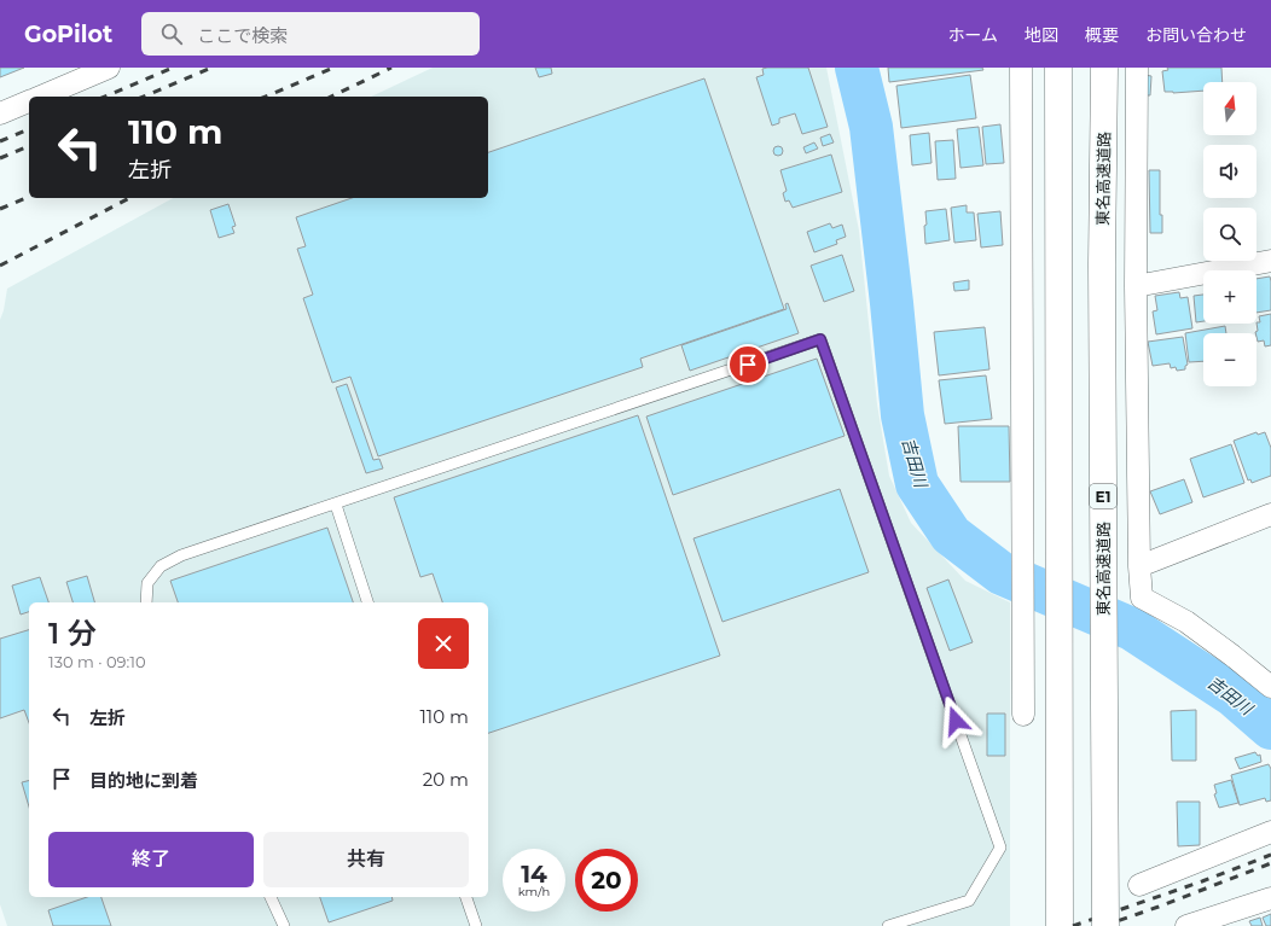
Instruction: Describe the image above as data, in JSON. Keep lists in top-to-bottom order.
{
  "streets": {
    "highway": ["東名高速道路", "E1"]
  },
  "water": ["吉田川"],
  "north": "top",
  "page": {
    "header": "GoPilot",
    "search": "ここで検索",
    "nav": [
      "ホーム",
      "地図",
      "概要",
      "お問い合わせ"
    ],
    "map_buttons": ["+", "−"],
    "turn": ["110 m", "左折"],
    "heading": ["1 分", "130 m · 09:10"],
    "list": [
      {
        "name": "左折",
        "value": "110 m"
      },
      {
        "name": "目的地に到着",
        "value": "20 m"
      }
    ],
    "buttons": ["終了", "共有"],
    "speed": "14 km/h",
    "limit": "20"
  }
}
